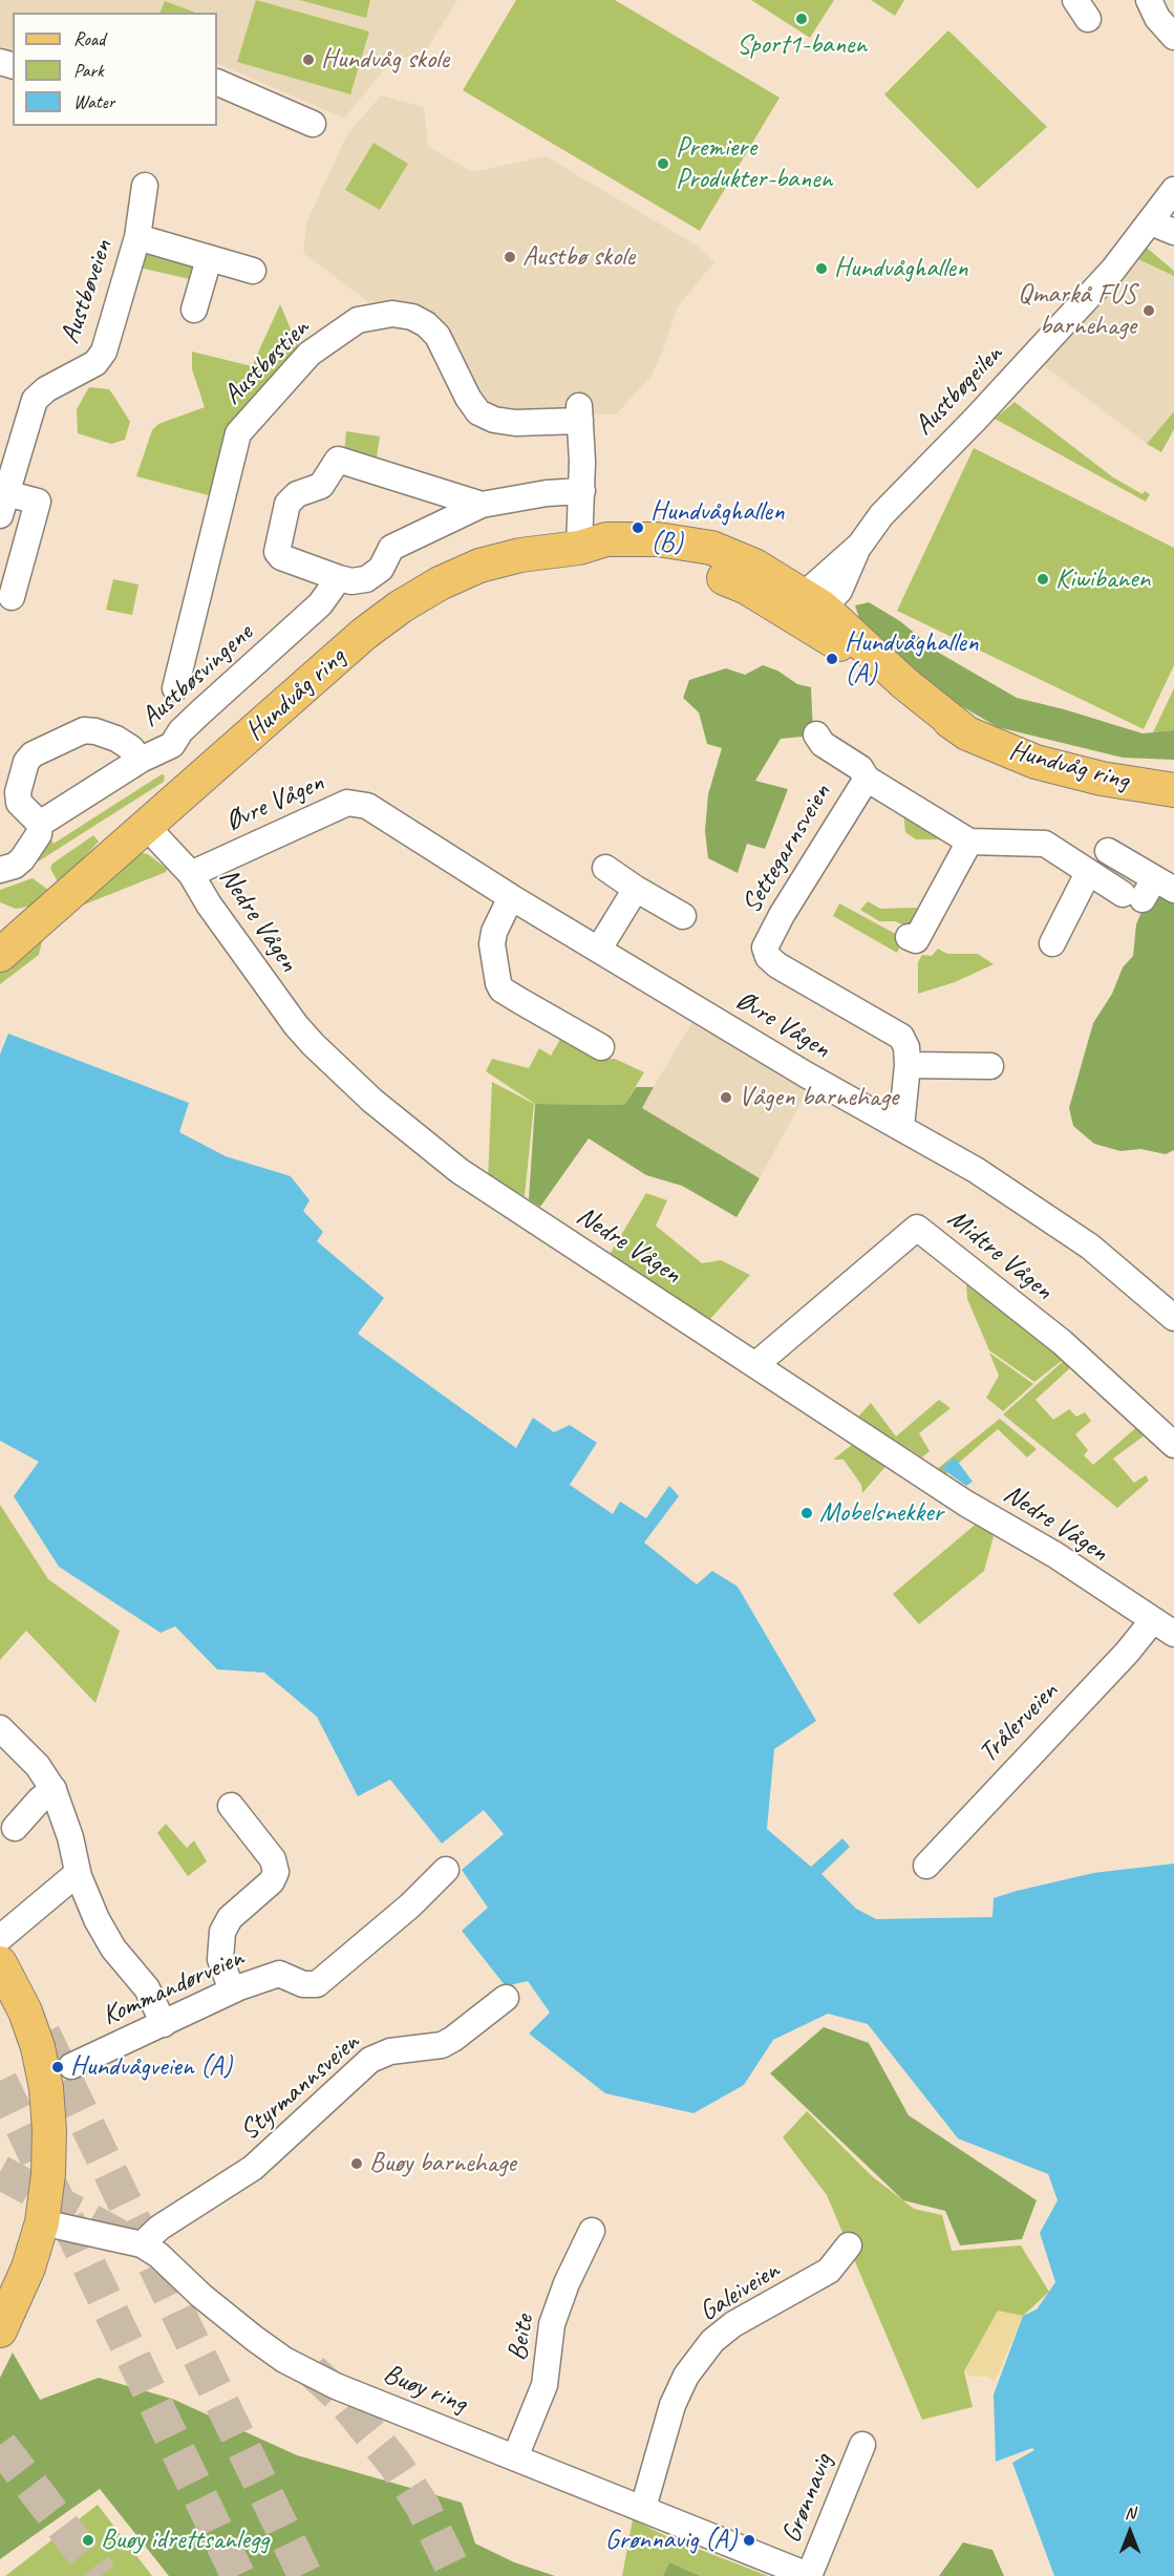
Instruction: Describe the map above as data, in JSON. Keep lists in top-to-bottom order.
{
  "streets": {
    "main road": ["Hundvåg ring"],
    "street": [
      "Austbøveien",
      "Austbøstien",
      "Austbøgeilen",
      "Austbøsvingene",
      "Øvre Vågen",
      "Settegarnsveien",
      "Nedre Vågen",
      "Midtre Vågen",
      "Trålerveien",
      "Kommandørveien",
      "Styrmannsveien",
      "Galeiveien",
      "Beite",
      "Buøy ring",
      "Grønnavig"
    ]
  },
  "crossings": [
    ["Austbøgeilen", "Hundvåg ring"],
    ["Hundvåg ring", "Nedre Vågen"],
    ["Øvre Vågen", "Settegarnsveien"],
    ["Øvre Vågen", "Nedre Vågen"],
    ["Nedre Vågen", "Midtre Vågen"],
    ["Nedre Vågen", "Trålerveien"],
    ["Styrmannsveien", "Buøy ring"],
    ["Galeiveien", "Buøy ring"],
    ["Beite", "Buøy ring"],
    ["Buøy ring", "Grønnavig"]
  ],
  "places": [
    "Sport1-banen",
    "Hundvåg skole",
    "Premiere Produkter-banen",
    "Austbø skole",
    "Hundvåghallen",
    "Qmarkå FUS barnehage",
    "Hundvåghallen (B)",
    "Kiwibanen",
    "Hundvåghallen (A)",
    "Vågen barnehage",
    "Mobelsnekker",
    "Hundvågveien (A)",
    "Buøy barnehage",
    "Buøy idrettsanlegg",
    "Grønnavig (A)"
  ],
  "legend": ["Road", "Park", "Water"],
  "north": "top"
}
